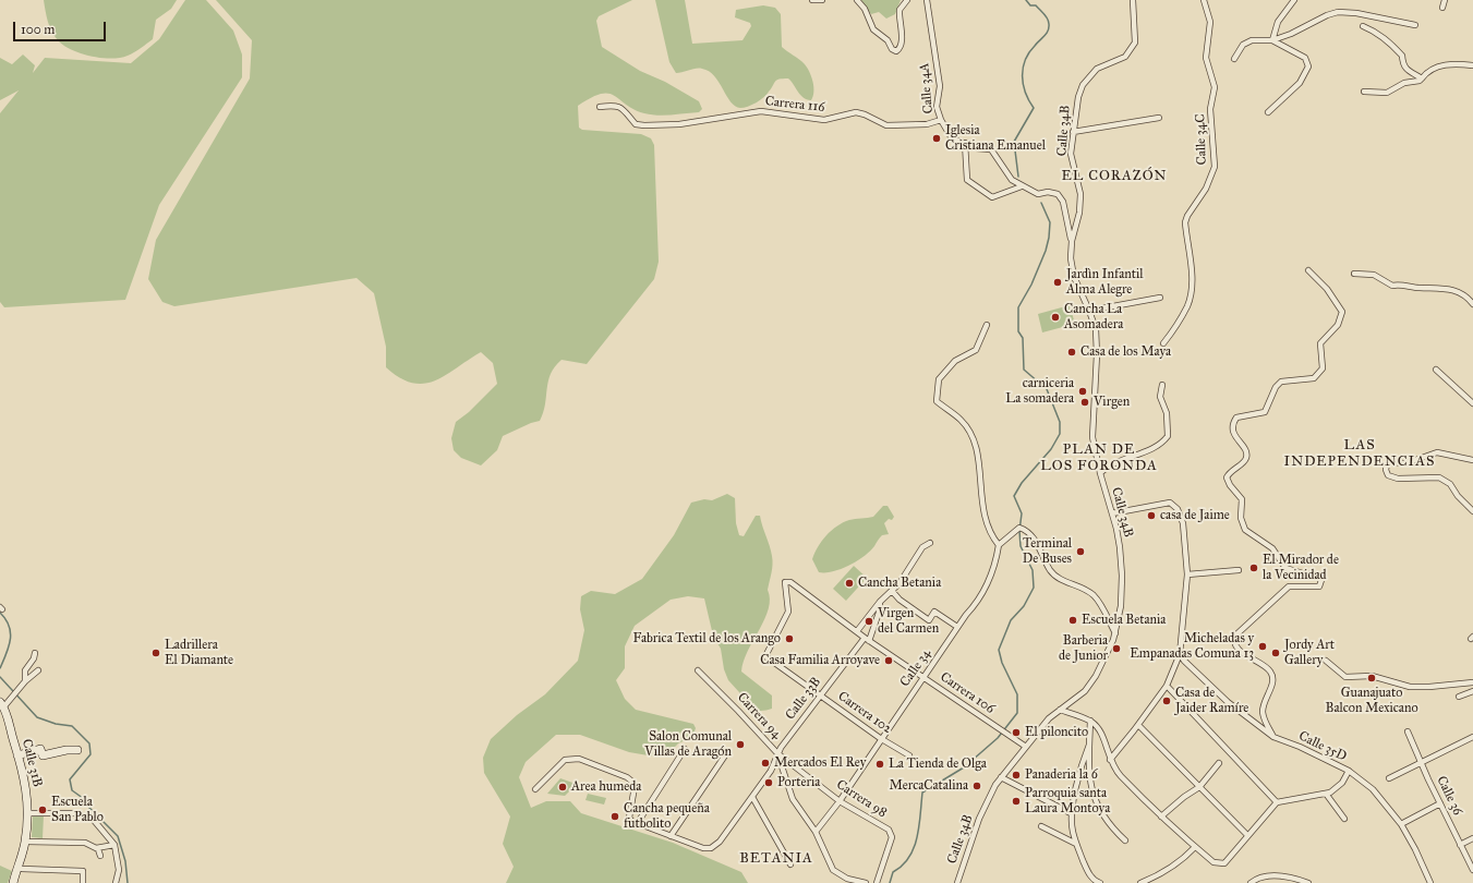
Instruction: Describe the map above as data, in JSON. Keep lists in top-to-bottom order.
{
  "streets": {
    "street": [
      "Calle 34A",
      "Carrera 116",
      "Calle 34B",
      "Calle 34C",
      "Calle 34",
      "Carrera 106",
      "Calle 33B",
      "Carrera 102",
      "Carrera 94",
      "Calle 35D",
      "Calle 31B",
      "Calle 36",
      "Carrera 98"
    ]
  },
  "crossings": [
    ["Calle 34A", "Carrera 116"],
    ["Calle 34B", "Carrera 106"],
    ["Calle 34", "Carrera 106"],
    ["Calle 34", "Carrera 102"],
    ["Calle 34", "Carrera 94"],
    ["Calle 34", "Carrera 98"],
    ["Carrera 106", "Calle 33B"],
    ["Carrera 106", "Carrera 102"],
    ["Calle 33B", "Carrera 102"],
    ["Calle 33B", "Carrera 94"],
    ["Calle 33B", "Carrera 98"],
    ["Carrera 94", "Carrera 98"]
  ],
  "districts": [
    "EL CORAZÓN",
    "LAS INDEPENDENCIAS",
    "PLAN DE LOS FORONDA",
    "BETANIA"
  ],
  "places": [
    "Iglesia Cristiana Emanuel",
    "Jardìn Infantil Alma Alegre",
    "Cancha La Asomadera",
    "Casa de los Maya",
    "carniceria La somadera",
    "Virgen",
    "casa de Jaime",
    "Terminal De Buses",
    "El Mirador de la Vecinidad",
    "Cancha Betania",
    "Escuela Betania",
    "Virgen del Carmen",
    "Fabrica Textil de los Arango",
    "Micheladas y Empanadas Comuna 13",
    "Barberia de Junior",
    "Ladrillera El Diamante",
    "Jordy Art Gallery",
    "Casa Familia Arroyave",
    "Guanajuato Balcon Mexicano",
    "Casa de Jaider Ramíre",
    "El piloncito",
    "Salon Comunal Villas de Aragón",
    "Mercados El Rey",
    "La Tienda de Olga",
    "Panaderia la 6",
    "Porteria",
    "MercaCatalina",
    "Area humeda",
    "Parroquia santa Laura Montoya",
    "Escuela San Pablo",
    "Cancha pequeña futbolito"
  ],
  "scale_bar": "100 m"
}
